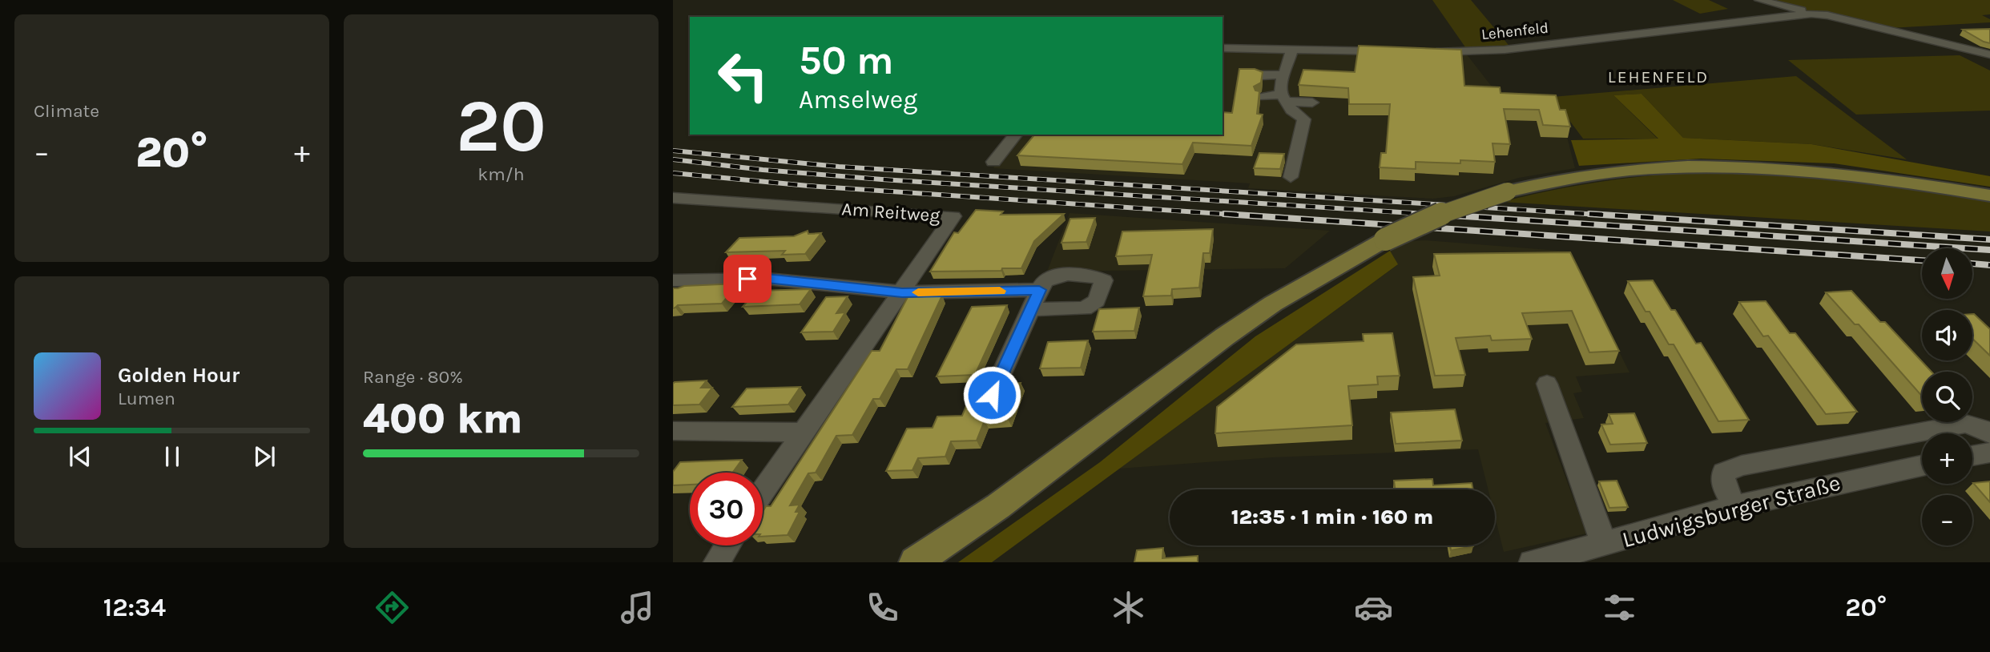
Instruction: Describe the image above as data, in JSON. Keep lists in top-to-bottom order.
{
  "streets": {
    "street": ["Lehenfeld", "Am Reitweg", "Ludwigsburger Straße"]
  },
  "districts": ["LEHENFELD"],
  "north": "bottom",
  "page": {
    "tile": [
      "Climate",
      ["20", "km/h"],
      ["Range · 80%", "400 km"]
    ],
    "turn": ["50 m", "Amselweg"],
    "heat": ["−", "20°", "+"],
    "map_buttons": ["+", "−"],
    "song": ["Golden Hour", "Lumen"],
    "limit": "30",
    "trip": "12:35 · 1 min · 160 m",
    "tabs": ["12:34", "20°"]
  }
}
